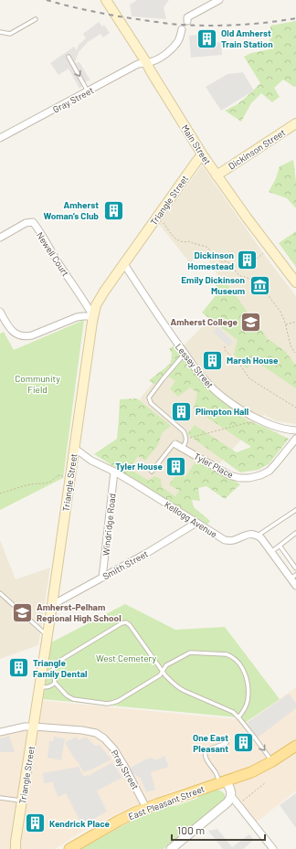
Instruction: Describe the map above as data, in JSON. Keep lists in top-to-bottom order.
{
  "streets": {
    "main road": [
      "Main Street",
      "Dickinson Street",
      "Triangle Street",
      "East Pleasant Street"
    ],
    "street": [
      "Gray Street",
      "Newell Court",
      "Lessey Street",
      "Tyler Place",
      "Kellogg Avenue",
      "Windridge Road",
      "Smith Street",
      "Pray Street"
    ]
  },
  "crossings": [
    ["Gray Street", "Main Street"],
    ["Main Street", "Dickinson Street"],
    ["Main Street", "Triangle Street"],
    ["Triangle Street", "Newell Court"],
    ["Triangle Street", "Lessey Street"],
    ["Triangle Street", "Kellogg Avenue"],
    ["Triangle Street", "Smith Street"],
    ["Triangle Street", "Pray Street"],
    ["Kellogg Avenue", "Windridge Road"],
    ["Kellogg Avenue", "Smith Street"],
    ["Windridge Road", "Smith Street"],
    ["Pray Street", "East Pleasant Street"]
  ],
  "parks": ["Community Field", "West Cemetery"],
  "places": {
    "building": [
      "Old Amherst Train Station",
      "Amherst Woman's Club",
      "Dickinson Homestead",
      "Marsh House",
      "Plimpton Hall",
      "Tyler House",
      "Triangle Family Dental",
      "One East Pleasant",
      "Kendrick Place"
    ],
    "museum": ["Emily Dickinson Museum"],
    "school or university": ["Amherst College", "Amherst-Pelham Regional High School"]
  },
  "scale_bar": "100 m"
}
